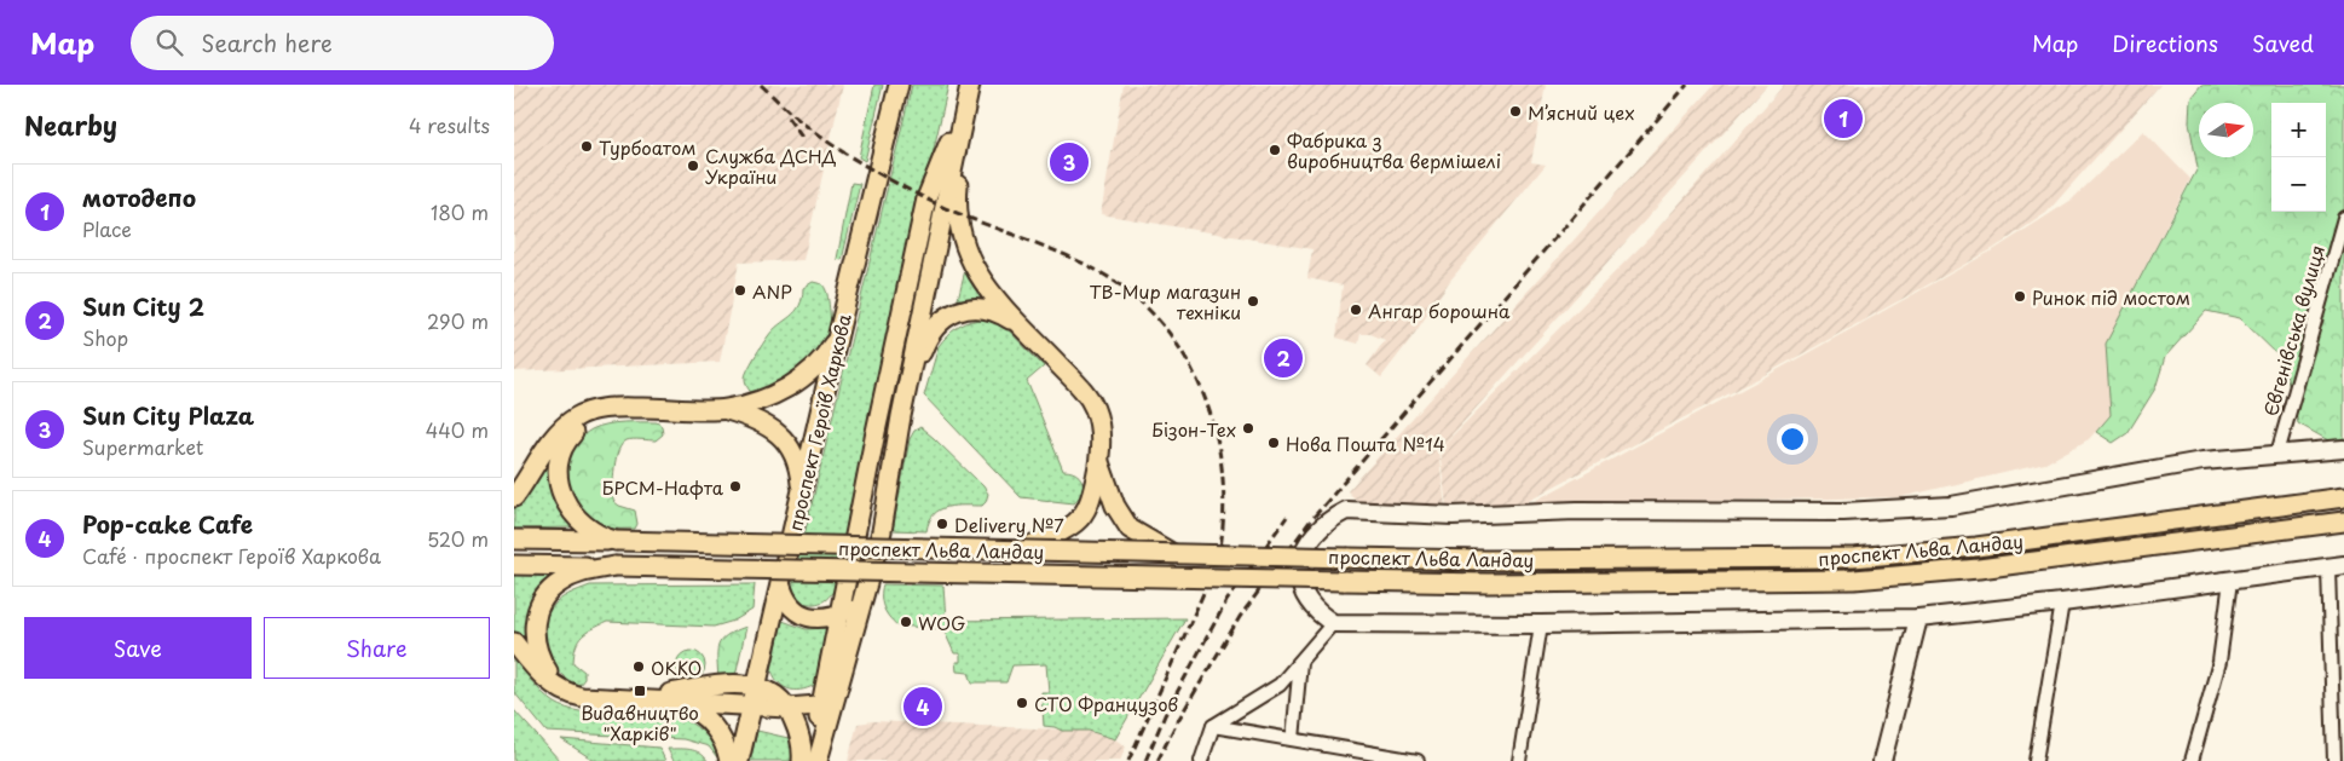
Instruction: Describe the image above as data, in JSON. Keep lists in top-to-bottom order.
{
  "streets": {
    "main road": ["проспект Героїв Харкова", "проспект Льва Ландау"],
    "street": ["Євгенівська вулиця"]
  },
  "places": {
    "other": [
      "М’ясний цех",
      "Турбоатом",
      "Фабрика з виробництва вермішелі",
      "Служба ДСНД України",
      "ANP",
      "Ринок під мостом",
      "ТВ-Мир магазин техніки",
      "Ангар борошна",
      "Бізон-Тех",
      "Нова Пошта №14",
      "БРСМ-Нафта",
      "Delivery №7",
      "WOG",
      "ОККО",
      "СТО Французов"
    ],
    "transit": ["Видавництво \"Харків\""]
  },
  "north": "right",
  "page": {
    "header": "Map",
    "search": "Search here",
    "nav": ["Map", "Directions", "Saved"],
    "heading": ["Nearby", "4 results"],
    "pins": [
      "1",
      "3",
      "2",
      "4"
    ],
    "map_buttons": ["+", "−"],
    "list": [
      {
        "mark": "1",
        "name": "мотодепо",
        "note": "Place",
        "value": "180 m"
      },
      {
        "mark": "2",
        "name": "Sun City 2",
        "note": "Shop",
        "value": "290 m"
      },
      {
        "mark": "3",
        "name": "Sun City Plaza",
        "note": "Supermarket",
        "value": "440 m"
      },
      {
        "mark": "4",
        "name": "Pop-cake Cafe",
        "note": "Café · проспект Героїв Харкова",
        "value": "520 m"
      }
    ],
    "buttons": ["Save", "Share"]
  }
}
